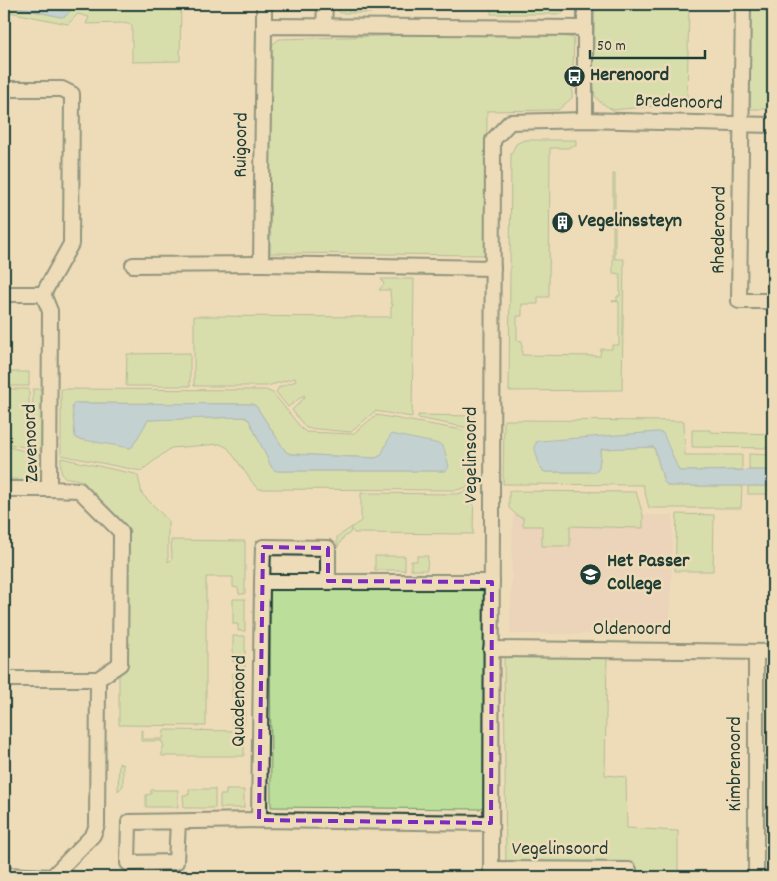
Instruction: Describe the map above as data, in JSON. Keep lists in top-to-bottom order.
{
  "streets": {
    "street": [
      "Bredenoord",
      "Ruigoord",
      "Rhederoord",
      "Zevenoord",
      "Vegelinsoord",
      "Oldenoord",
      "Quadenoord",
      "Kimbrenoord"
    ]
  },
  "crossings": [
    ["Bredenoord", "Rhederoord"],
    ["Bredenoord", "Vegelinsoord"],
    ["Vegelinsoord", "Oldenoord"],
    ["Oldenoord", "Kimbrenoord"]
  ],
  "places": {
    "bus stop": ["Herenoord"],
    "building": ["Vegelinssteyn"],
    "school or university": ["Het Passer College"]
  },
  "scale_bar": "50 m"
}
